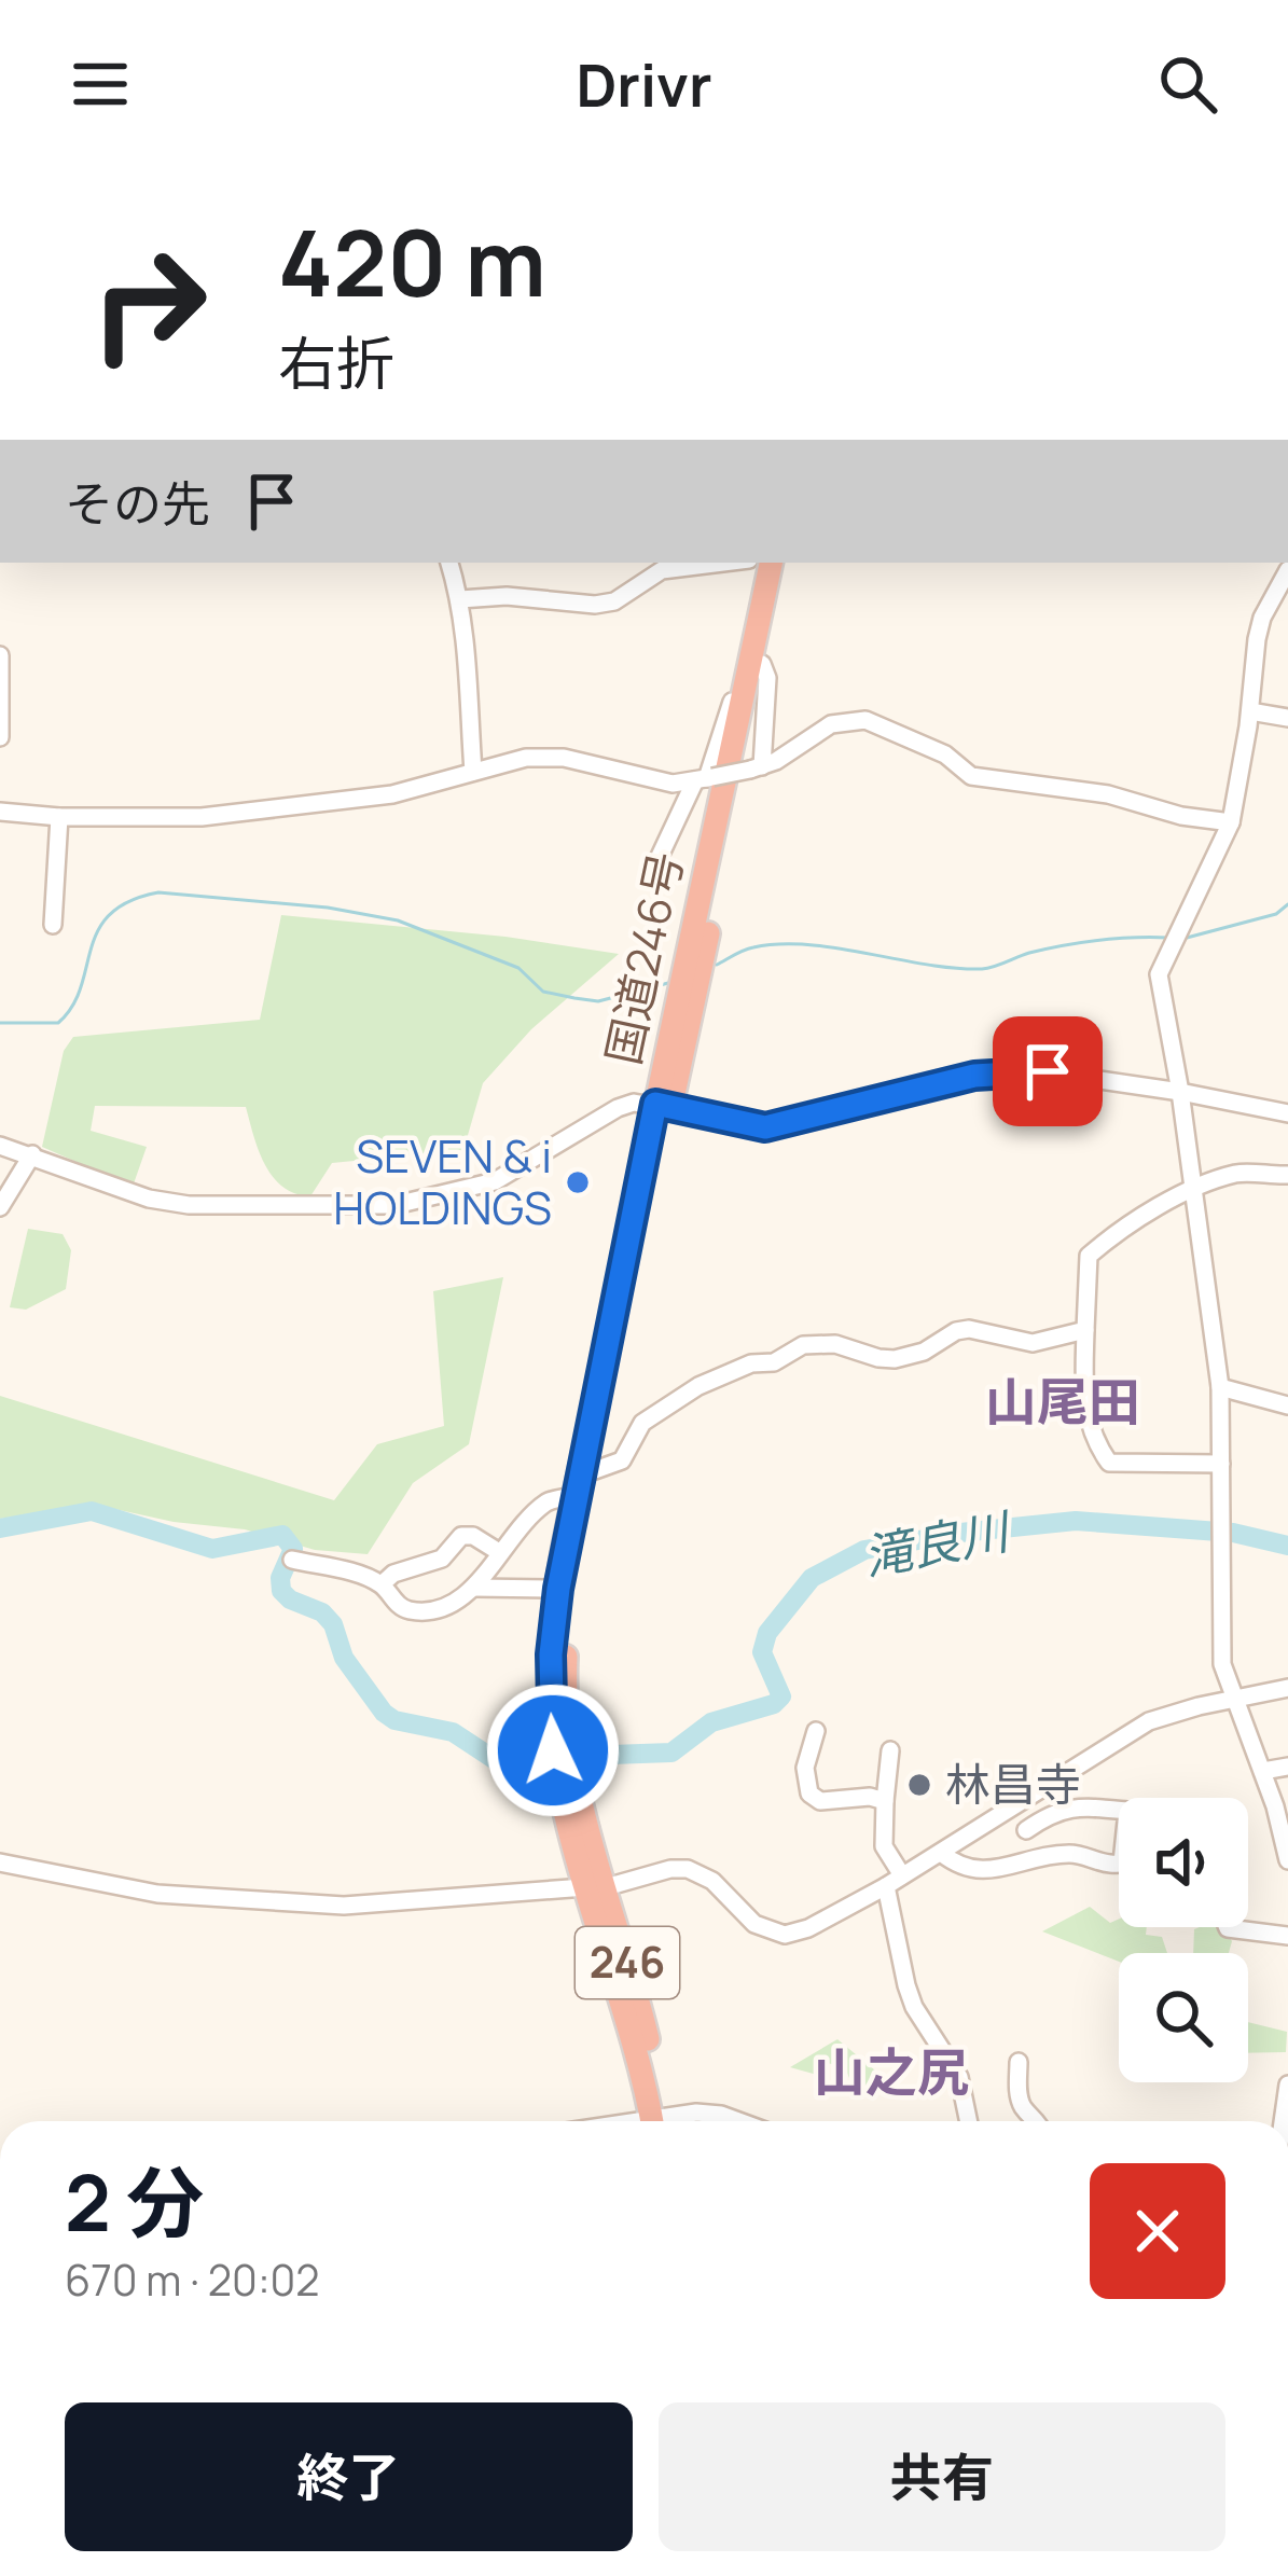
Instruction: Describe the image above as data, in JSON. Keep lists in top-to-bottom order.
{
  "streets": {
    "highway": ["国道246号", "246"]
  },
  "districts": ["山尾田", "山之尻"],
  "water": ["滝良川"],
  "places": ["SEVEN & i HOLDINGS", "林昌寺"],
  "page": {
    "header": "Drivr",
    "turn": ["420 m", "右折"],
    "then": "その先",
    "heading": ["2 分", "670 m · 20:02"],
    "buttons": ["終了", "共有"]
  }
}
